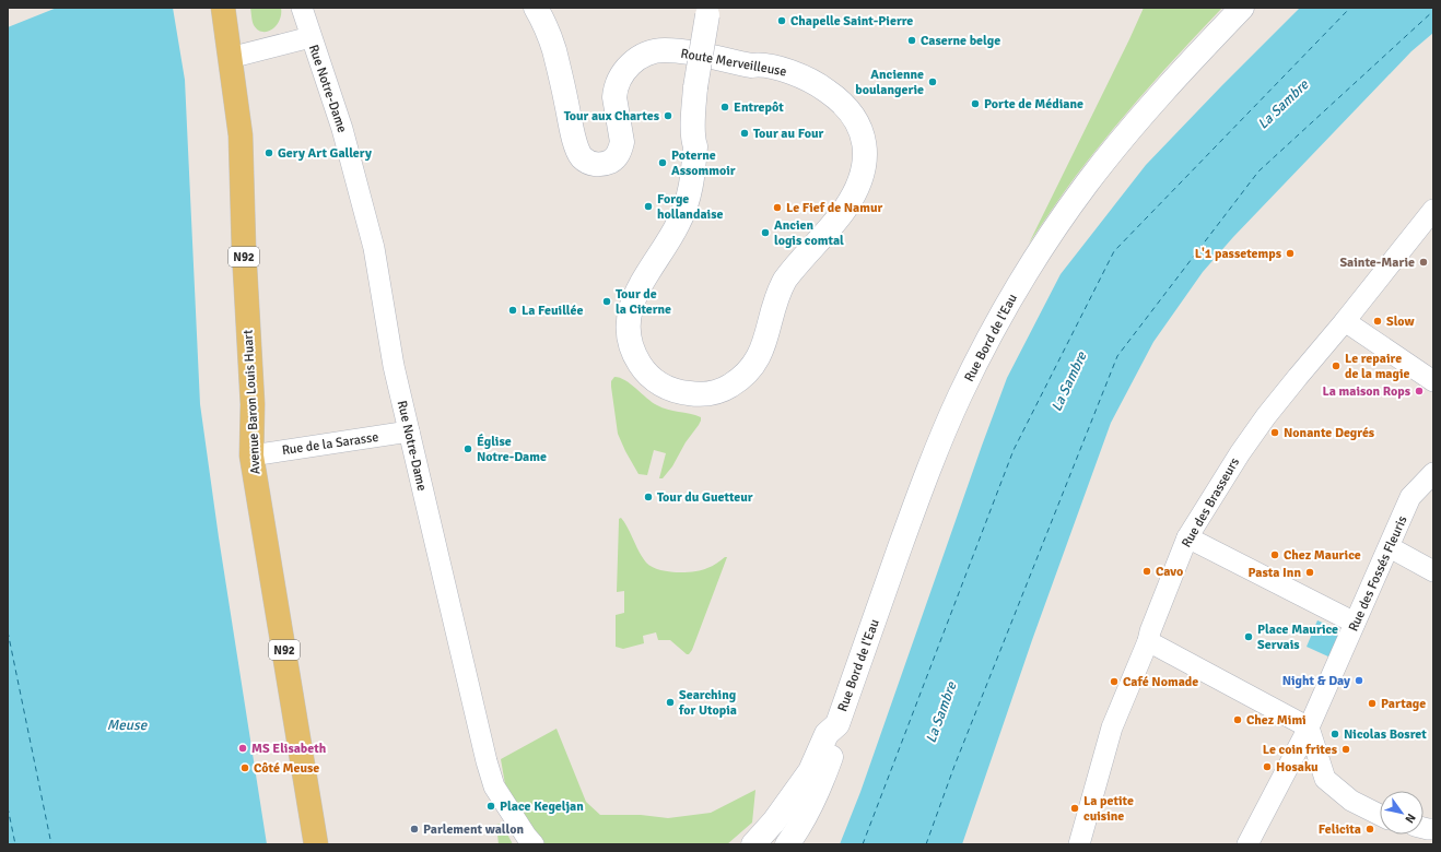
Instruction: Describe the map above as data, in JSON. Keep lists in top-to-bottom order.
{
  "streets": {
    "main road": [
      "Route Merveilleuse",
      "N92",
      "Rue Bord de l'Eau",
      "Avenue Baron Louis Huart"
    ],
    "street": [
      "Rue Notre-Dame",
      "Rue de la Sarasse",
      "Rue des Brasseurs",
      "Rue des Fossés Fleuris"
    ]
  },
  "crossings": [
    ["Rue Notre-Dame", "Avenue Baron Louis Huart"],
    ["Rue Notre-Dame", "Rue de la Sarasse"],
    ["Avenue Baron Louis Huart", "Rue de la Sarasse"]
  ],
  "water": ["La Sambre", "Meuse"],
  "places": [
    "Chapelle Saint-Pierre",
    "Caserne belge",
    "Ancienne boulangerie",
    "Porte de Médiane",
    "Entrepôt",
    "Tour aux Chartes",
    "Tour au Four",
    "Gery Art Gallery",
    "Poterne Assommoir",
    "Forge hollandaise",
    "Le Fief de Namur",
    "Ancien logis comtal",
    "L'1 passetemps",
    "Sainte-Marie",
    "Tour de la Citerne",
    "La Feuillée",
    "Slow",
    "Le repaire de la magie",
    "La maison Rops",
    "Nonante Degrés",
    "Église Notre-Dame",
    "Tour du Guetteur",
    "Chez Maurice",
    "Cavo",
    "Pasta Inn",
    "Place Maurice Servais",
    "Night & Day",
    "Café Nomade",
    "Searching for Utopia",
    "Partage",
    "Chez Mimi",
    "Nicolas Bosret",
    "MS Elisabeth",
    "Le coin frites",
    "Hosaku",
    "Côté Meuse",
    "Place Kegeljan",
    "La petite cuisine",
    "Parlement wallon",
    "Felicita"
  ],
  "north": "bottom right"
}
